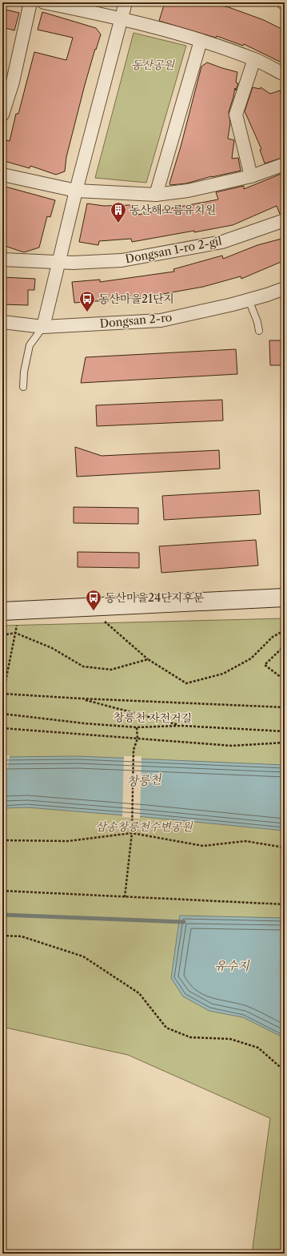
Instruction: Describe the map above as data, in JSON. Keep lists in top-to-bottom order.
{
  "streets": {
    "street": ["Dongsan 1-ro 2-gil", "Dongsan 2-ro"],
    "path": ["창릉천 자전거길"]
  },
  "water": ["창릉천", "유수지"],
  "parks": ["동산공원", "삼송창릉천수변공원"],
  "places": {
    "building": ["동산해오름유치원"],
    "bus stop": ["동산마을21단지", "동산마을24단지후문"]
  }
}
